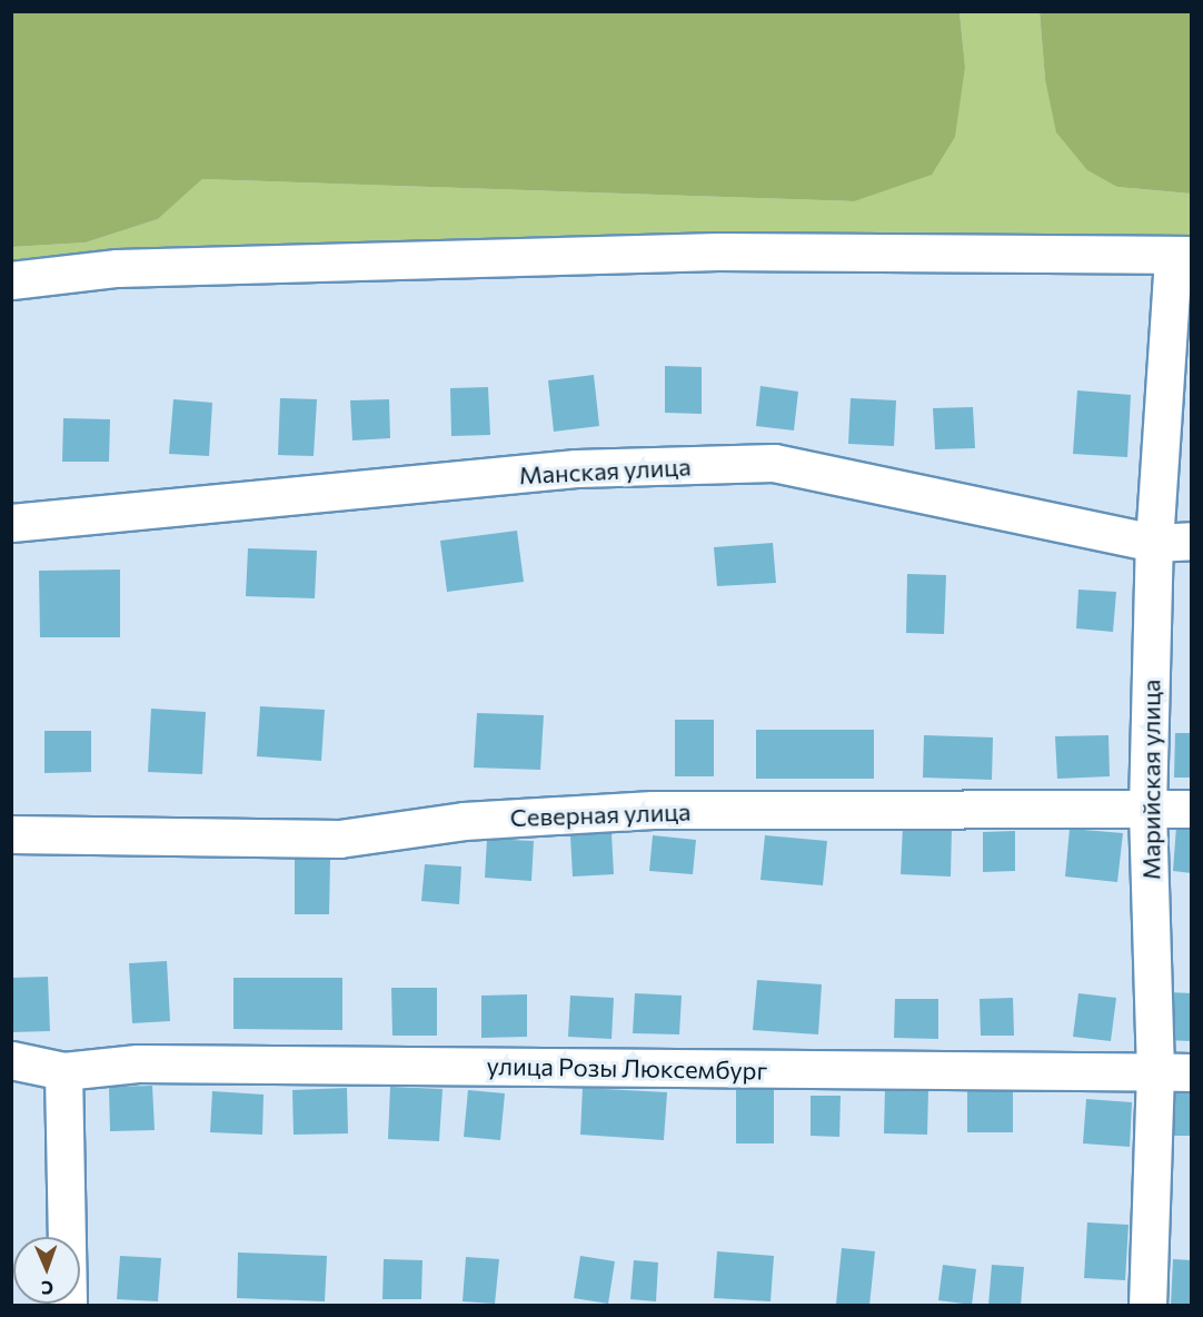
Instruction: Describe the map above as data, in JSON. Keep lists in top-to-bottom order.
{
  "streets": {
    "street": [
      "Манская улица",
      "Марийская улица",
      "Северная улица",
      "улица Розы Люксембург"
    ]
  },
  "crossings": [
    ["Манская улица", "Марийская улица"],
    ["Марийская улица", "Северная улица"],
    ["Марийская улица", "улица Розы Люксембург"]
  ],
  "north": "bottom"
}
